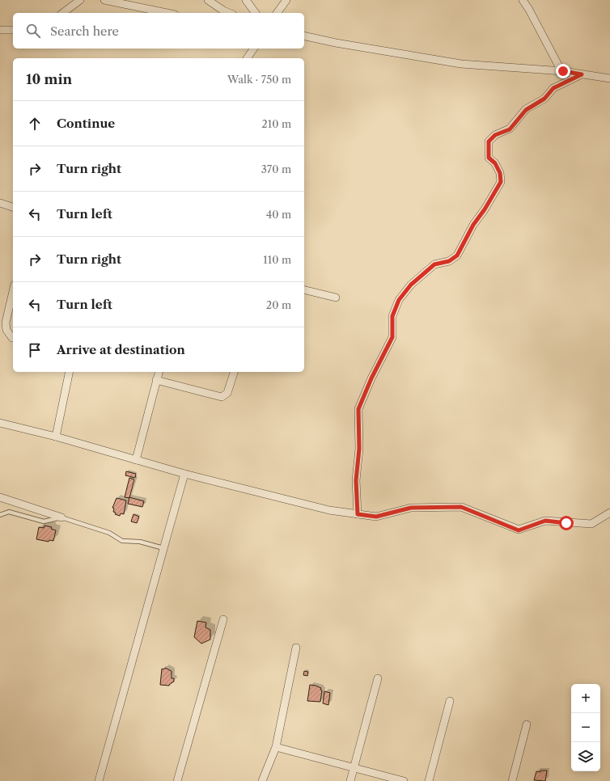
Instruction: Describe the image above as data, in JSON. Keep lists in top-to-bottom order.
{
  "page": {
    "search": "Search here",
    "heading": ["10 min", "Walk · 750 m"],
    "list": [
      ["Continue", "210 m"],
      ["Turn right", "370 m"],
      ["Turn left", "40 m"],
      ["Turn right", "110 m"],
      ["Turn left", "20 m"],
      "Arrive at destination"
    ],
    "map_buttons": ["+", "−"]
  }
}
